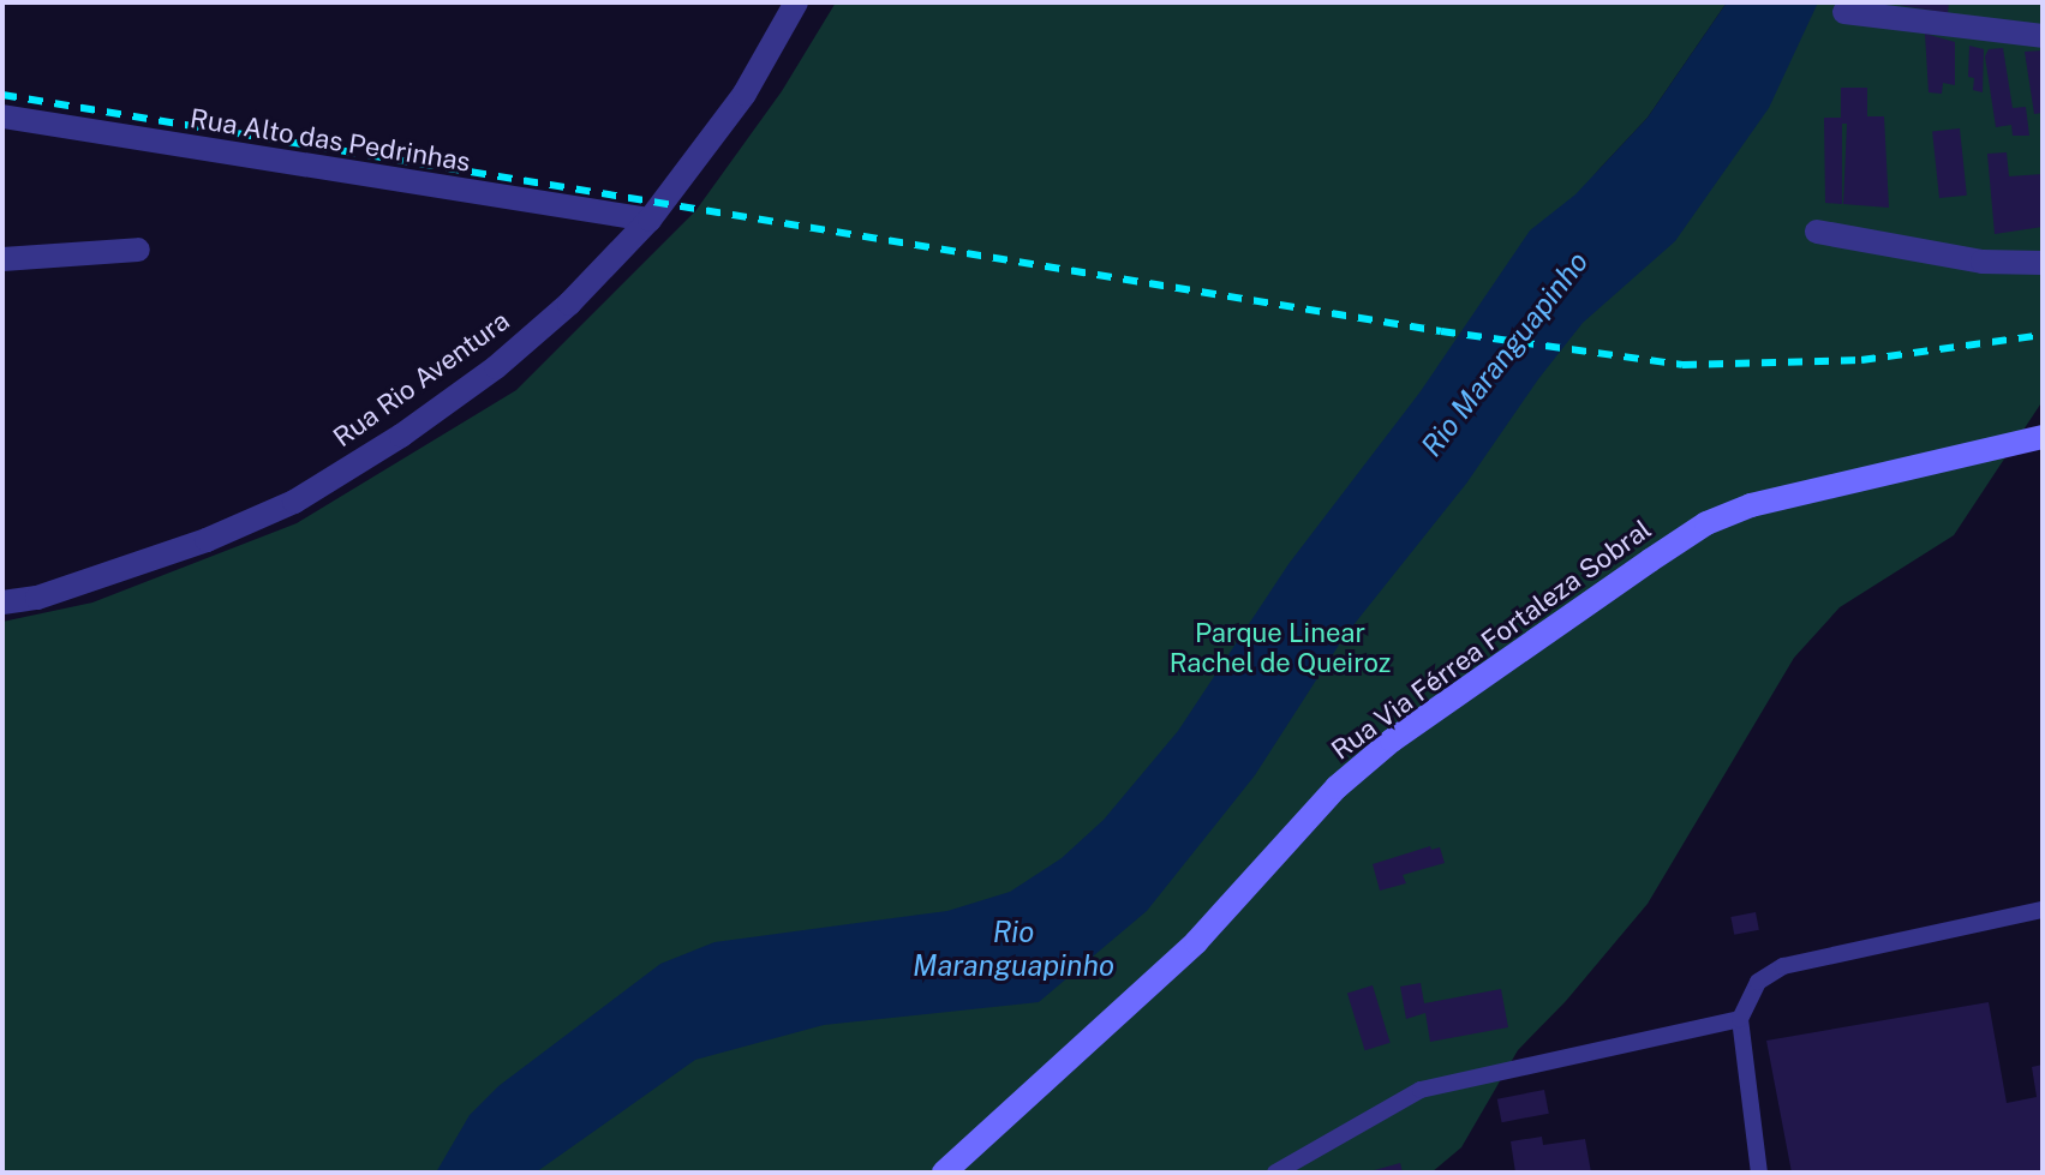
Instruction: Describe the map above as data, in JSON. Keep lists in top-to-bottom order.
{
  "streets": {
    "main road": ["Rua Via Férrea Fortaleza Sobral"],
    "street": ["Rua Alto das Pedrinhas", "Rua Rio Aventura"]
  },
  "crossings": [
    ["Rua Alto das Pedrinhas", "Rua Rio Aventura"]
  ],
  "water": ["Rio Maranguapinho"],
  "parks": ["Parque Linear Rachel de Queiroz"]
}
